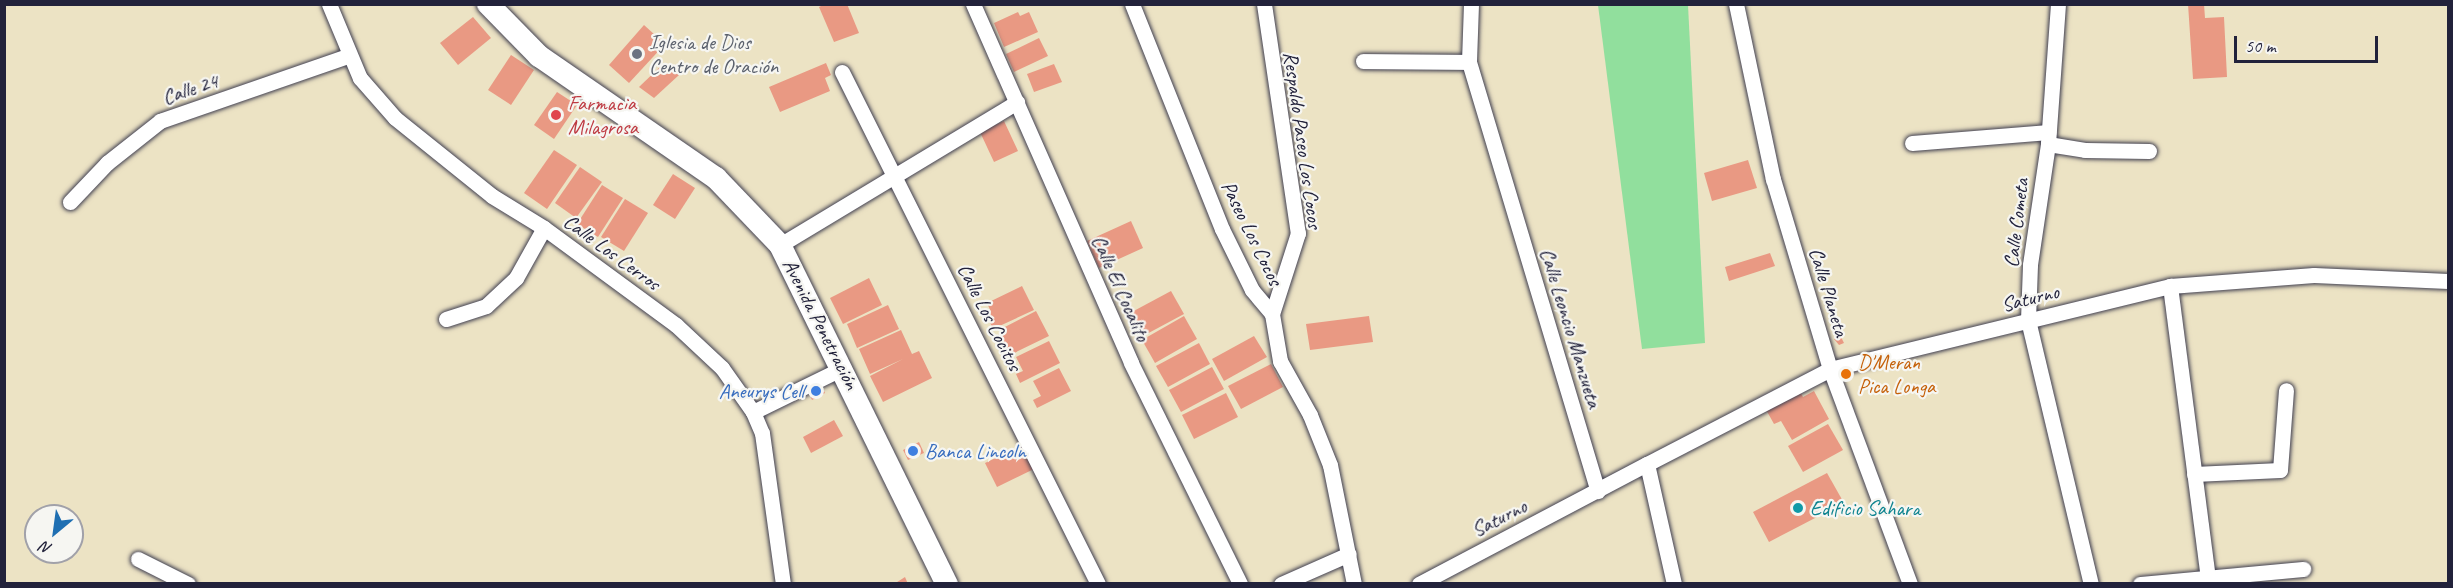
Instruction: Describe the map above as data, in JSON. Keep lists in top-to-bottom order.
{
  "streets": {
    "street": [
      "Calle 24",
      "Respaldo Paseo Los Cocos",
      "Calle Cometa",
      "Paseo Los Cocos",
      "Calle Los Cerros",
      "Calle El Cocalito",
      "Calle Planeta",
      "Saturno",
      "Calle Los Cocitos",
      "Avenida Penetración",
      "Calle Leoncio Manzueta"
    ]
  },
  "crossings": [
    ["Calle 24", "Calle Los Cerros"],
    ["Respaldo Paseo Los Cocos", "Paseo Los Cocos"],
    ["Calle Cometa", "Saturno"],
    ["Calle Planeta", "Saturno"],
    ["Saturno", "Calle Leoncio Manzueta"]
  ],
  "places": [
    "Iglesia de Dios Centro de Oración",
    "Farmacia Milagrosa",
    "D'Meran Pica Longa",
    "Aneurys Cell",
    "Banca Lincoln",
    "Edificio Sahara"
  ],
  "scale_bar": "50 m",
  "north": "bottom left"
}
